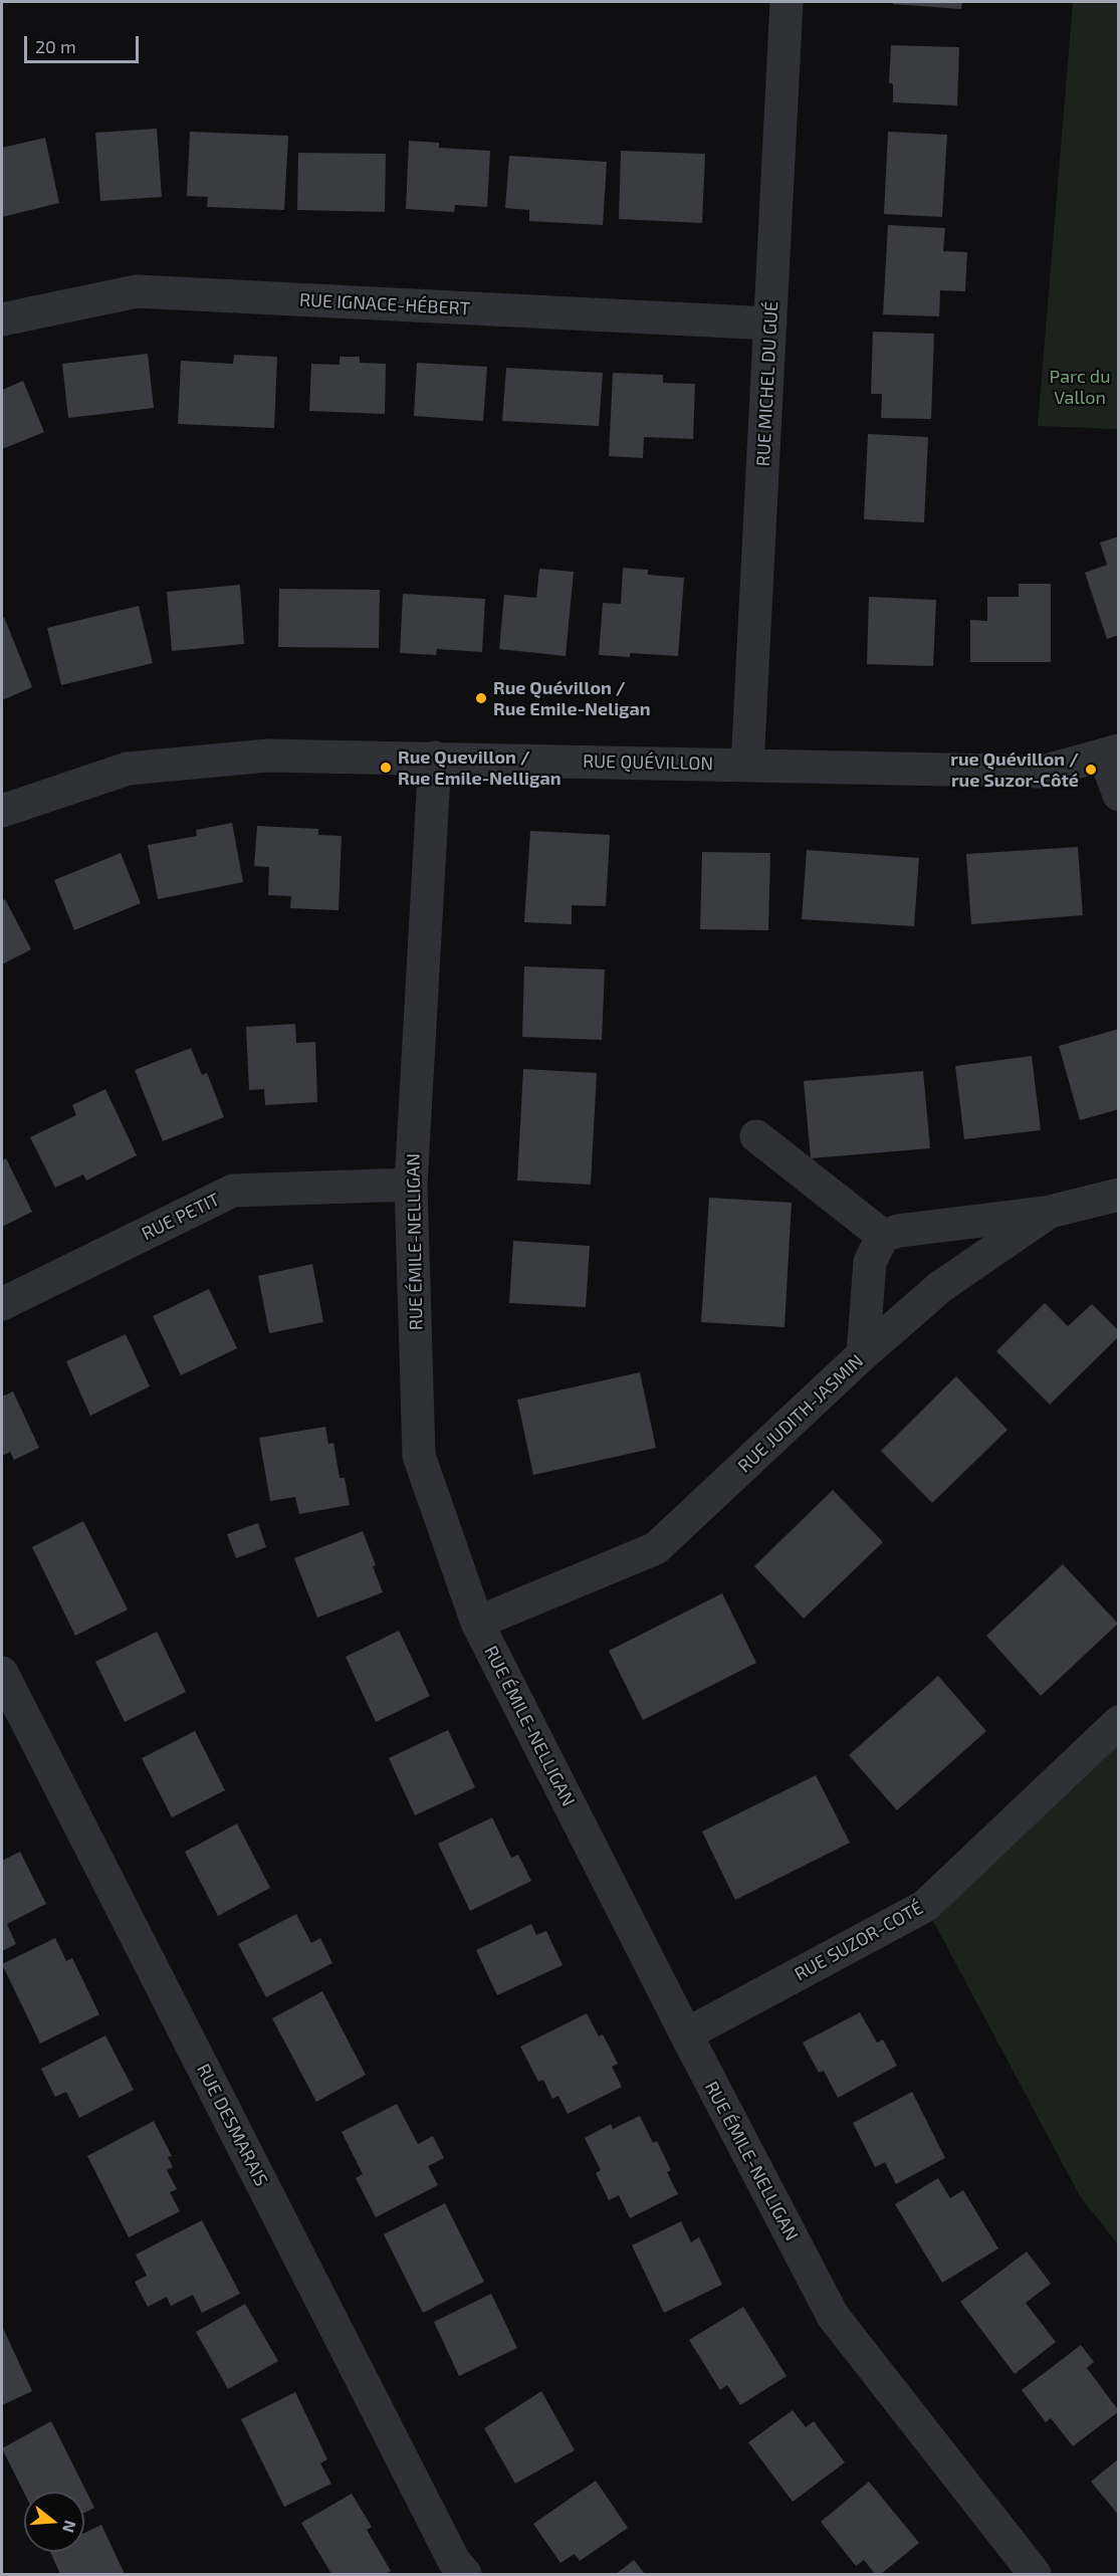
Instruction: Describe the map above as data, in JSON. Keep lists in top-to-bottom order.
{
  "streets": {
    "street": [
      "RUE IGNACE-HÉBERT",
      "RUE MICHEL DU GUÉ",
      "RUE QUÉVILLON",
      "RUE PETIT",
      "RUE ÉMILE-NELLIGAN",
      "RUE JUDITH-JASMIN",
      "RUE SUZOR-COTÉ",
      "RUE DESMARAIS"
    ]
  },
  "crossings": [
    ["RUE IGNACE-HÉBERT", "RUE MICHEL DU GUÉ"],
    ["RUE MICHEL DU GUÉ", "RUE QUÉVILLON"],
    ["RUE QUÉVILLON", "RUE ÉMILE-NELLIGAN"],
    ["RUE PETIT", "RUE ÉMILE-NELLIGAN"],
    ["RUE ÉMILE-NELLIGAN", "RUE JUDITH-JASMIN"],
    ["RUE ÉMILE-NELLIGAN", "RUE SUZOR-COTÉ"]
  ],
  "parks": ["Parc du Vallon"],
  "places": ["Rue Quévillon / Rue Emile-Neligan", "Rue Quevillon / Rue Emile-Nelligan", "rue Quévillon / rue Suzor-Côté"],
  "scale_bar": "20 m",
  "north": "right"
}
